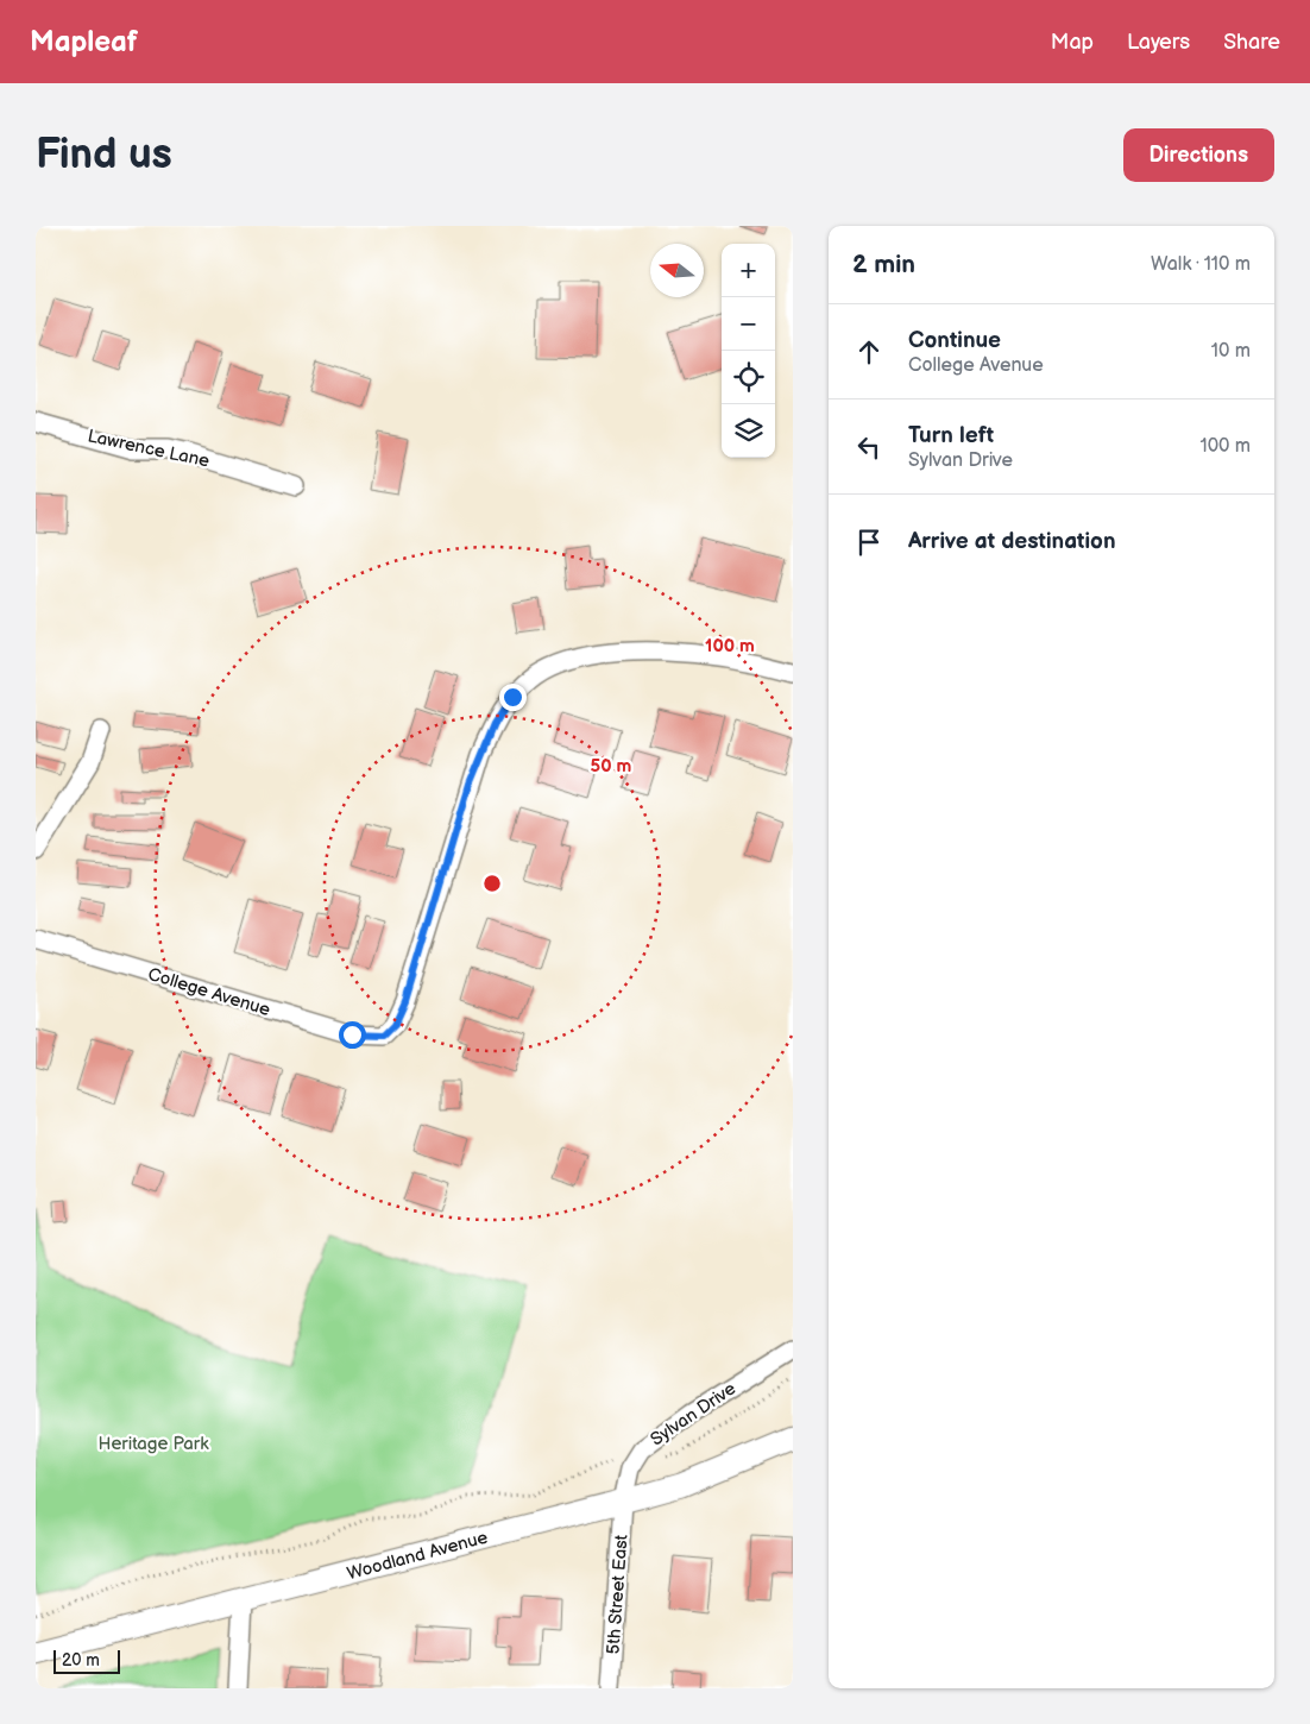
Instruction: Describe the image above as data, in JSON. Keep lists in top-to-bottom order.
{
  "streets": {
    "street": [
      "Lawrence Lane",
      "College Avenue",
      "Sylvan Drive",
      "Woodland Avenue",
      "5th Street East"
    ]
  },
  "crossings": [
    ["Sylvan Drive", "Woodland Avenue"],
    ["Sylvan Drive", "5th Street East"],
    ["Woodland Avenue", "5th Street East"]
  ],
  "parks": ["Heritage Park"],
  "scale_bar": "20 m",
  "north": "left",
  "page": {
    "header": "Mapleaf",
    "nav": ["Map", "Layers", "Share"],
    "buttons": "Directions",
    "title": "Find us",
    "heading": ["2 min", "Walk · 110 m"],
    "map_buttons": ["+", "−"],
    "list": [
      ["Continue", "College Avenue", "10 m"],
      ["Turn left", "Sylvan Drive", "100 m"],
      "Arrive at destination"
    ],
    "scale": "20 m"
  },
  "rings": ["100 m", "50 m"]
}
